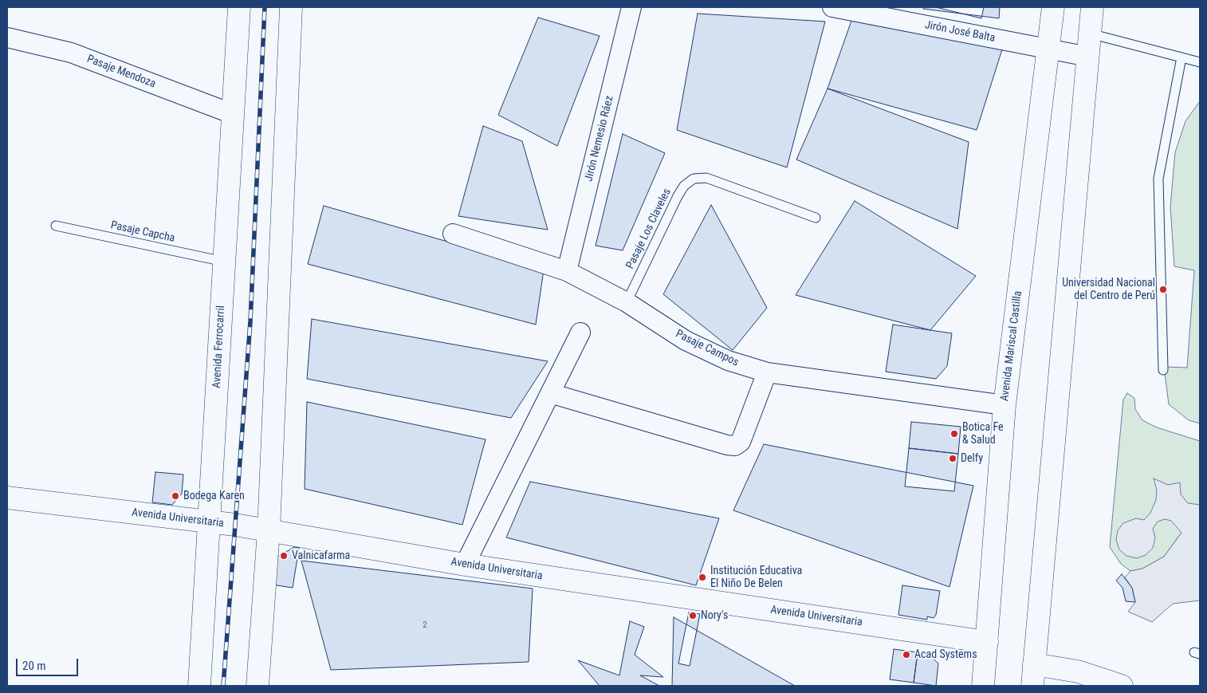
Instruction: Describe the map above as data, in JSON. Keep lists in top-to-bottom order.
{
  "streets": {
    "main road": ["Avenida Mariscal Castilla", "Avenida Ferrocarril", "Avenida Universitaria"],
    "street": [
      "Jirón José Balta",
      "Pasaje Mendoza",
      "Jirón Nemesio Ráez",
      "Pasaje Campos"
    ],
    "lane": ["Pasaje Los Claveles", "Pasaje Capcha"]
  },
  "crossings": [
    ["Jirón José Balta", "Avenida Mariscal Castilla"],
    ["Pasaje Mendoza", "Avenida Ferrocarril"],
    ["Jirón Nemesio Ráez", "Pasaje Campos"],
    ["Pasaje Los Claveles", "Pasaje Campos"],
    ["Pasaje Capcha", "Avenida Ferrocarril"],
    ["Avenida Mariscal Castilla", "Pasaje Campos"],
    ["Avenida Mariscal Castilla", "Avenida Universitaria"],
    ["Avenida Ferrocarril", "Avenida Universitaria"]
  ],
  "places": [
    "Universidad Nacional del Centro de Perú",
    "Botica Fe & Salud",
    "Delfy",
    "Bodega Karen",
    "Valnicafarma",
    "Institución Educativa El Niño De Belen",
    "Nory's",
    "Acad Systems"
  ],
  "house_numbers": ["2"],
  "scale_bar": "20 m"
}
